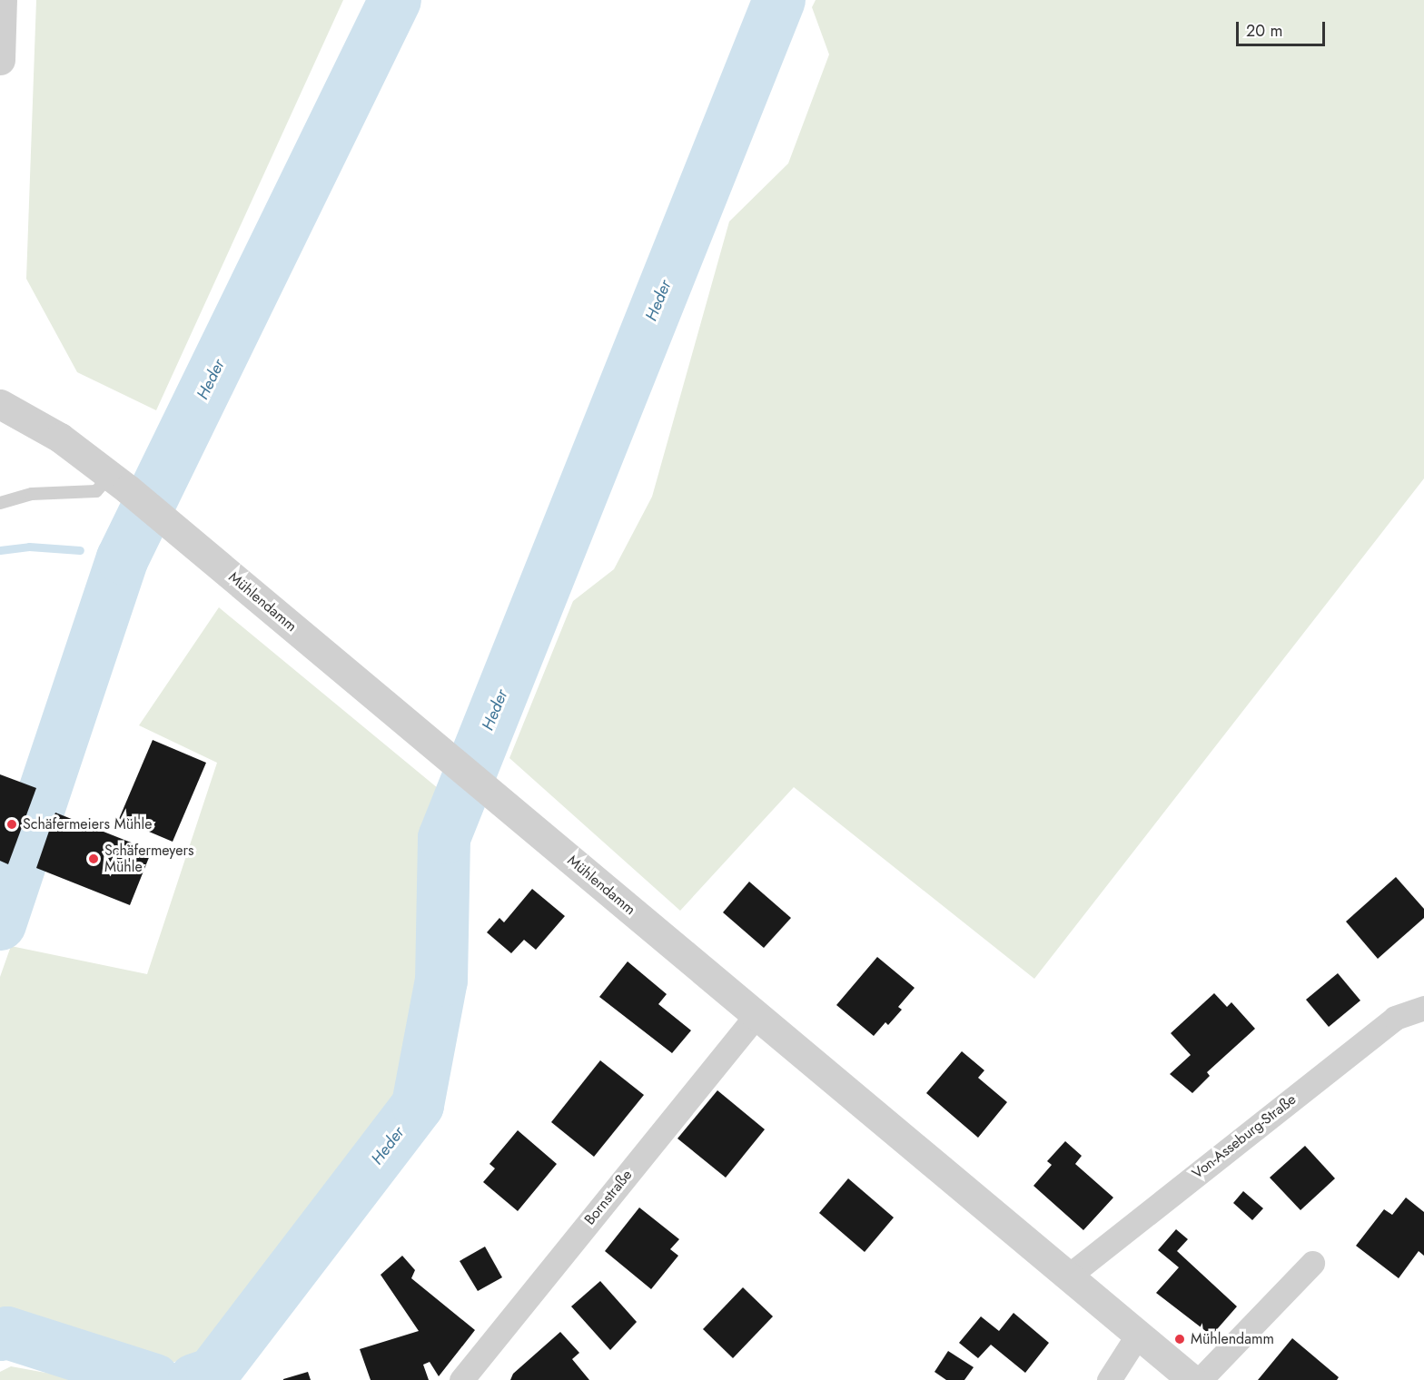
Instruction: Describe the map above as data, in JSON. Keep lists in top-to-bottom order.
{
  "streets": {
    "street": ["Mühlendamm", "Von-Asseburg-Straße", "Bornstraße"]
  },
  "crossings": [
    ["Mühlendamm", "Von-Asseburg-Straße"],
    ["Mühlendamm", "Bornstraße"]
  ],
  "water": ["Heder"],
  "places": ["Schäfermeiers Mühle", "Schäfermeyers Mühle", "Mühlendamm"],
  "scale_bar": "20 m"
}
